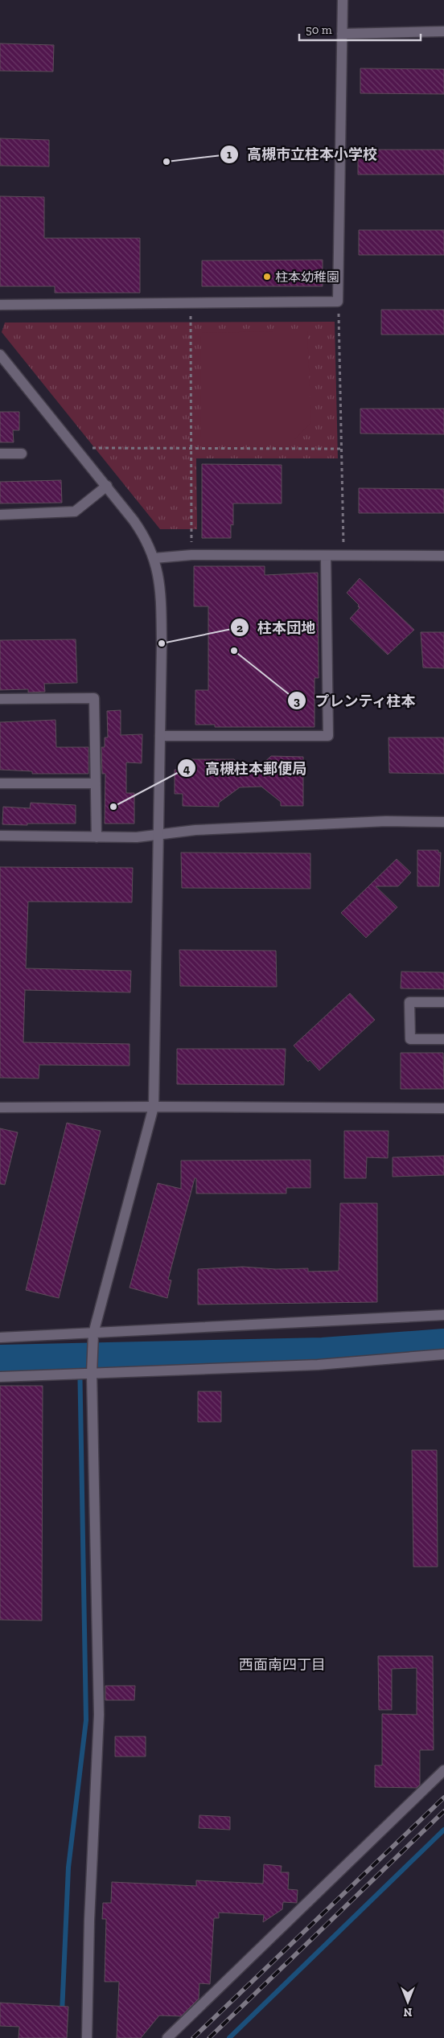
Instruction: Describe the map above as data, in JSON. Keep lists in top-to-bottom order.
{
  "districts": ["西面南四丁目"],
  "places": [
    "高槻市立柱本小学校",
    "柱本幼稚園",
    "柱本団地",
    "プレンティ柱本",
    "高槻柱本郵便局"
  ],
  "scale_bar": "50 m",
  "north": "bottom"
}
